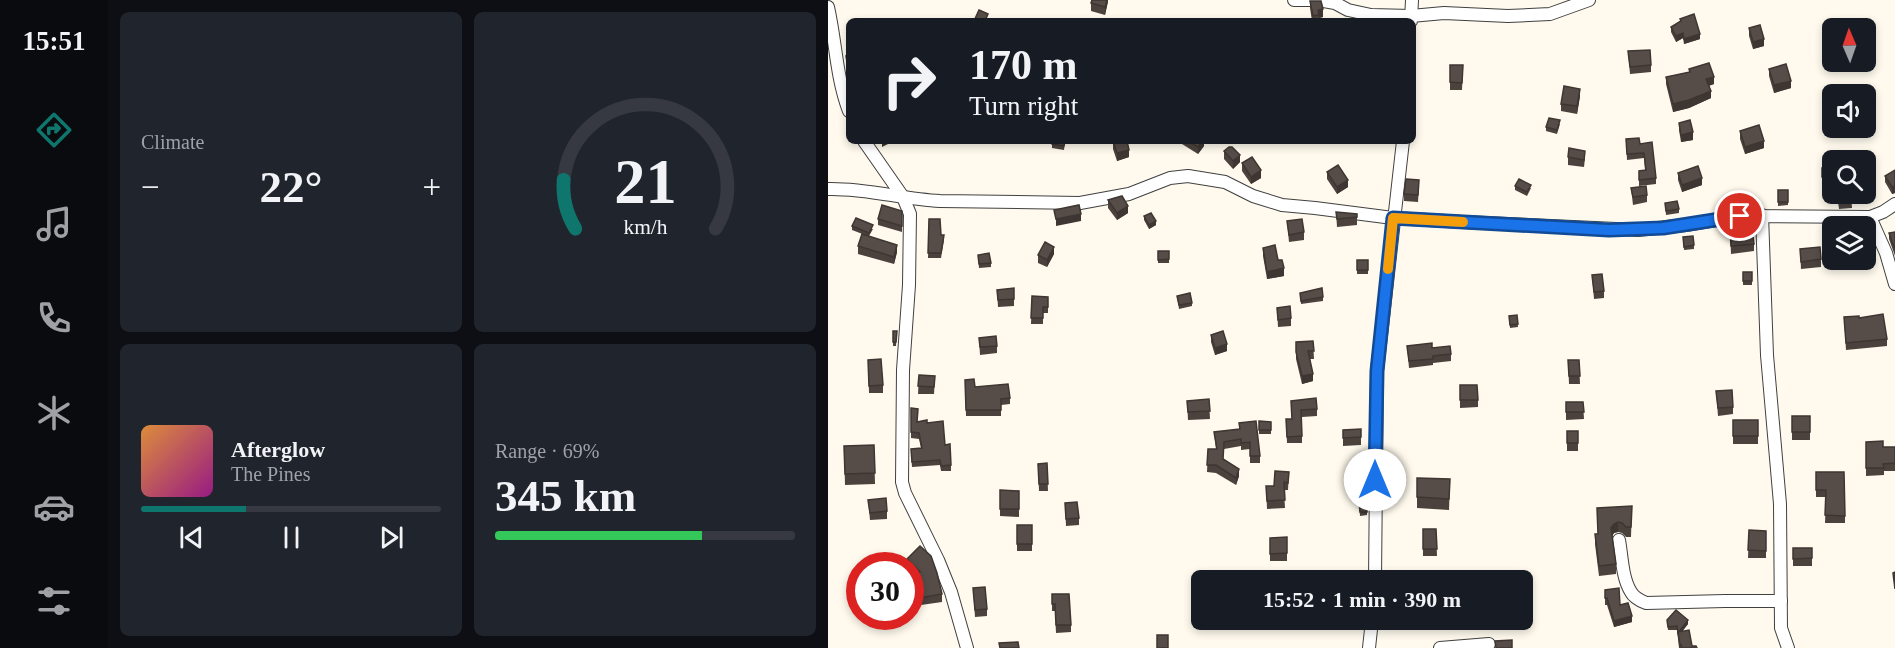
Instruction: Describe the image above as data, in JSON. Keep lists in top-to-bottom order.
{
  "north": "top",
  "page": {
    "tabs": "15:51",
    "tile": [
      "Climate",
      ["Range · 69%", "345 km"]
    ],
    "turn": ["170 m", "Turn right"],
    "heat": ["−", "22°", "+"],
    "song": ["Afterglow", "The Pines"],
    "limit": "30",
    "trip": "15:52 · 1 min · 390 m",
    "gauge": ["21", "km/h"]
  }
}
